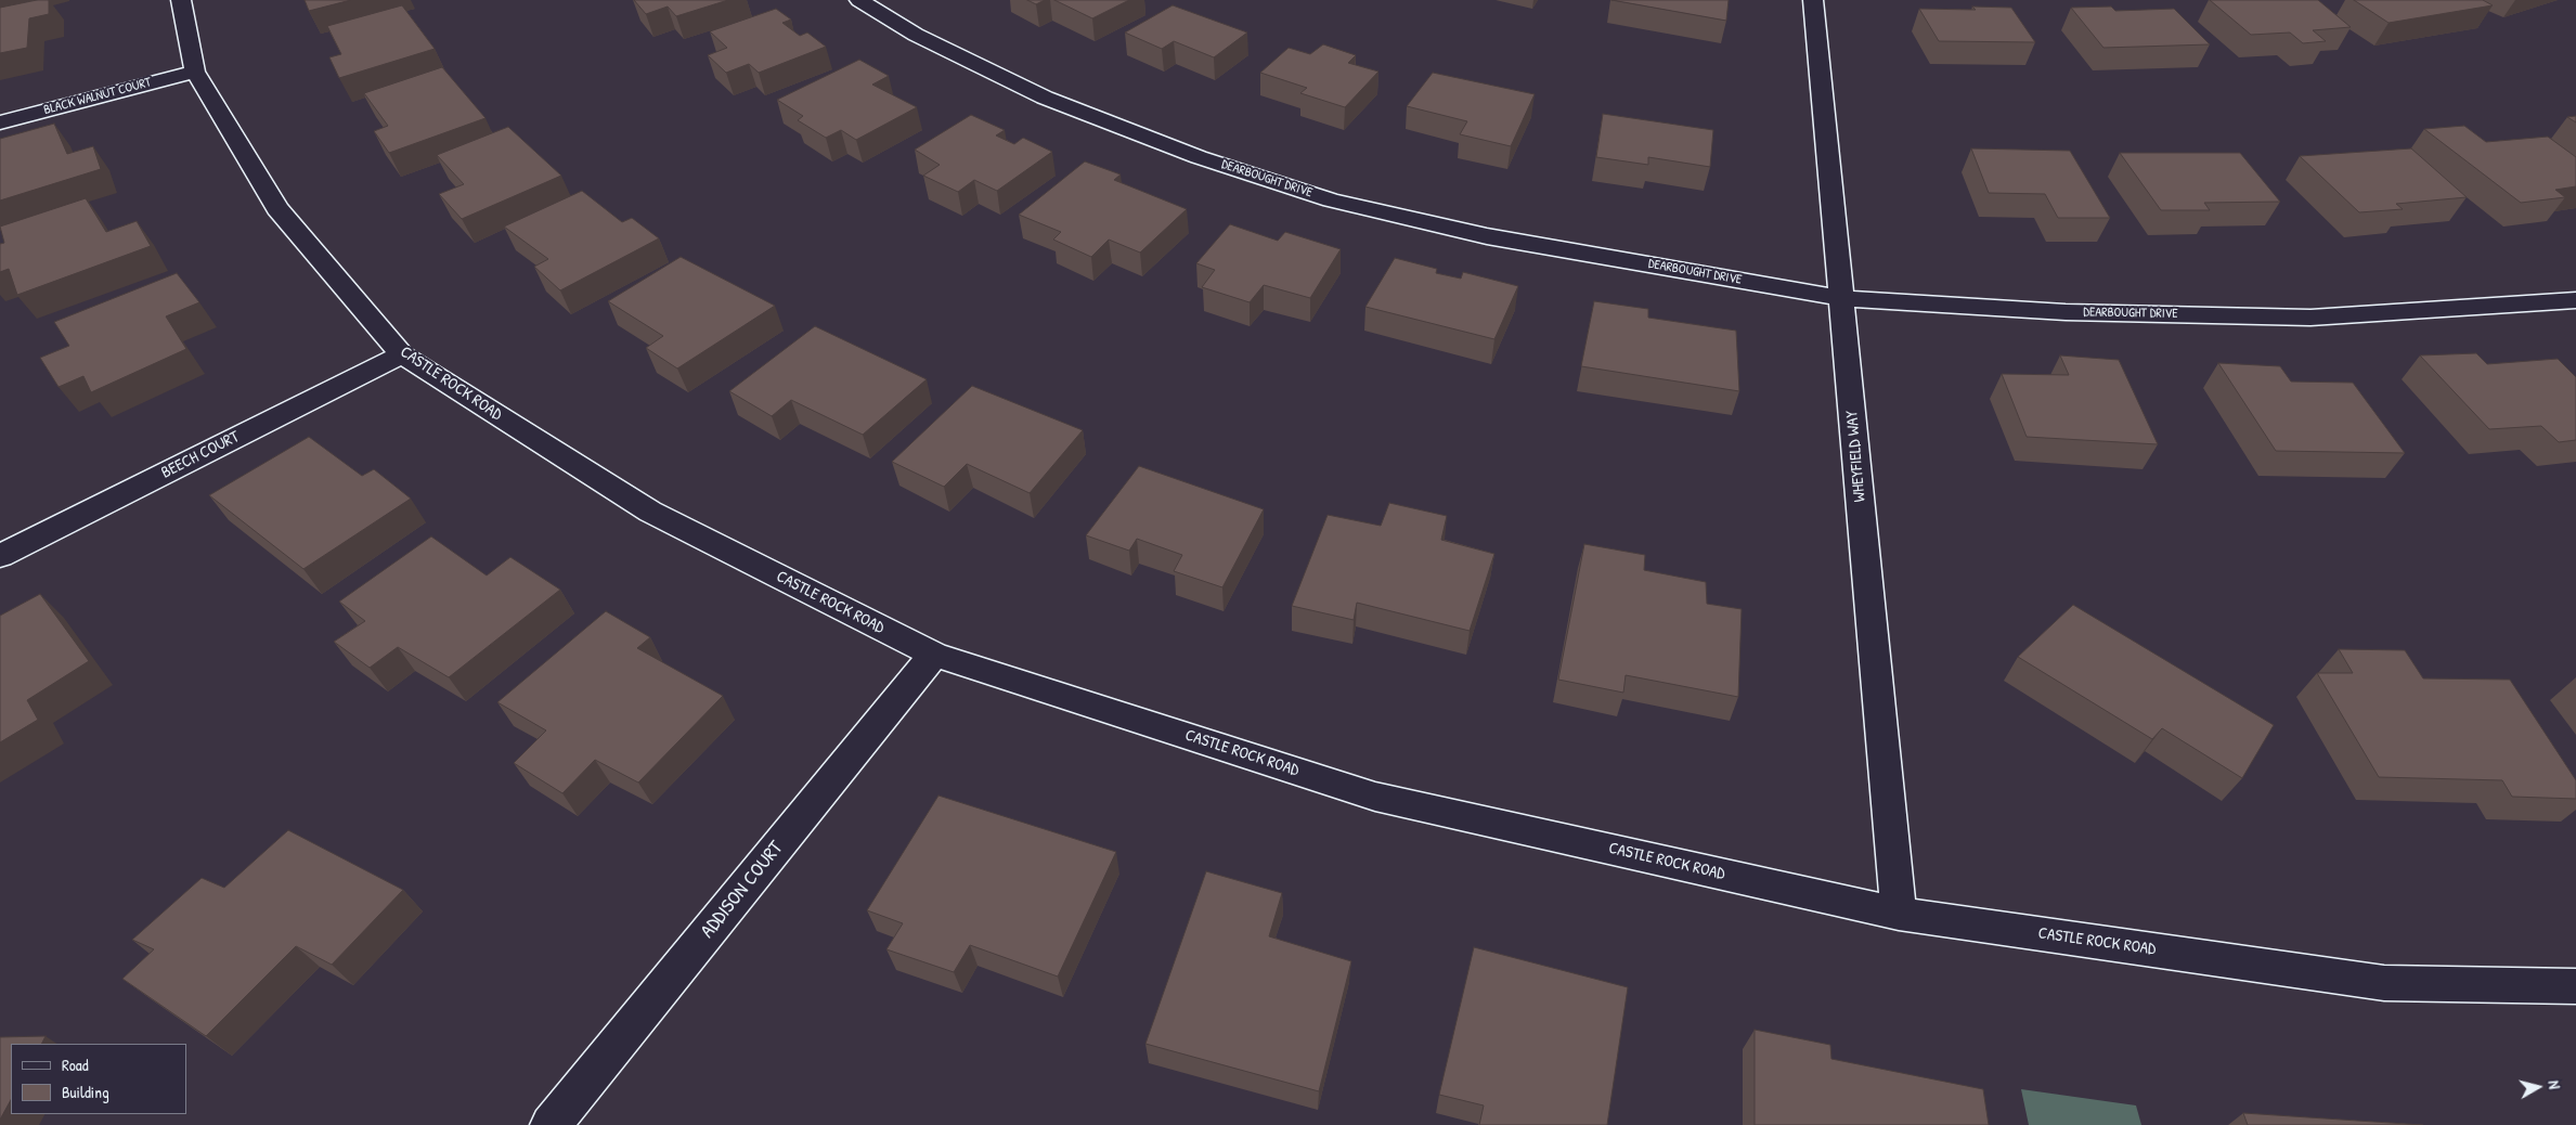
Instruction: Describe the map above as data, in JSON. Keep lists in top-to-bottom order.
{
  "streets": {
    "street": [
      "BLACK WALNUT COURT",
      "DEARBOUGHT DRIVE",
      "CASTLE ROCK ROAD",
      "BEECH COURT",
      "WHEYFIELD WAY",
      "ADDISON COURT"
    ]
  },
  "crossings": [
    ["BLACK WALNUT COURT", "CASTLE ROCK ROAD"],
    ["DEARBOUGHT DRIVE", "WHEYFIELD WAY"],
    ["CASTLE ROCK ROAD", "BEECH COURT"],
    ["CASTLE ROCK ROAD", "WHEYFIELD WAY"],
    ["CASTLE ROCK ROAD", "ADDISON COURT"]
  ],
  "legend": ["Road", "Building"],
  "north": "right"
}
